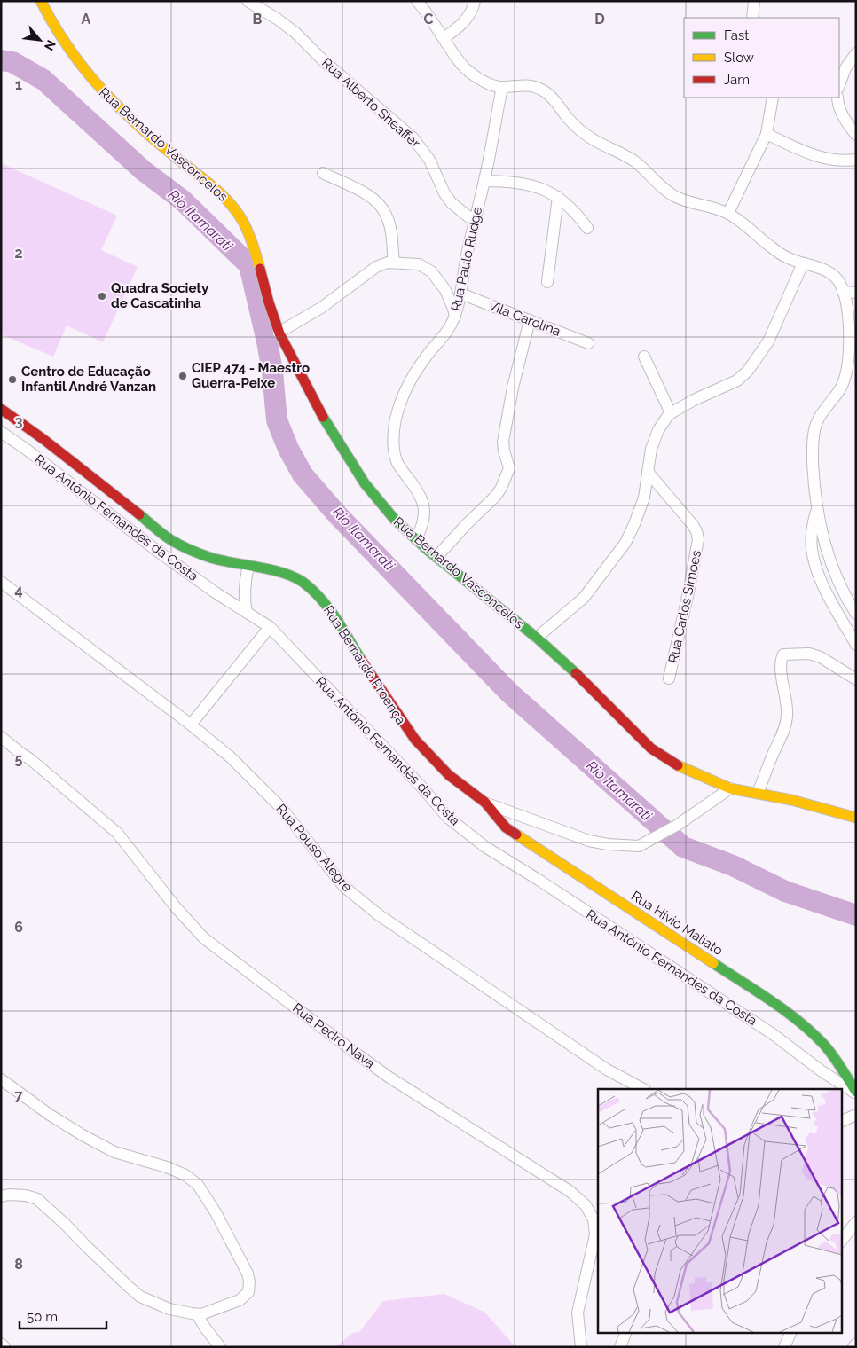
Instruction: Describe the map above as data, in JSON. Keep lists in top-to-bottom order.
{
  "streets": {
    "street": [
      "Rua Alberto Sheaffer",
      "Rua Bernardo Vasconcelos",
      "Rua Paulo Rudge",
      "Vila Carolina",
      "Rua Antônio Fernandes da Costa",
      "Rua Carlos Simoes",
      "Rua Bernardo Proença",
      "Rua Pouso Alegre",
      "Rua Hivio Maliato",
      "Rua Pedro Nava"
    ]
  },
  "crossings": [
    ["Rua Alberto Sheaffer", "Rua Paulo Rudge"],
    ["Rua Bernardo Vasconcelos", "Rua Paulo Rudge"],
    ["Rua Paulo Rudge", "Vila Carolina"],
    ["Rua Antônio Fernandes da Costa", "Rua Hivio Maliato"],
    ["Rua Bernardo Proença", "Rua Hivio Maliato"]
  ],
  "water": ["Rio Itamarati"],
  "places": ["Quadra Society de Cascatinha", "CIEP 474 - Maestro Guerra-Peixe", "Centro de Educação Infantil André Vanzan"],
  "legend": ["Fast", "Slow", "Jam"],
  "scale_bar": "50 m",
  "north": "bottom right",
  "grid": {
    "columns": [
      "A",
      "B",
      "C",
      "D"
    ],
    "rows": [
      "1",
      "2",
      "3",
      "4",
      "5",
      "6",
      "7",
      "8"
    ]
  }
}
